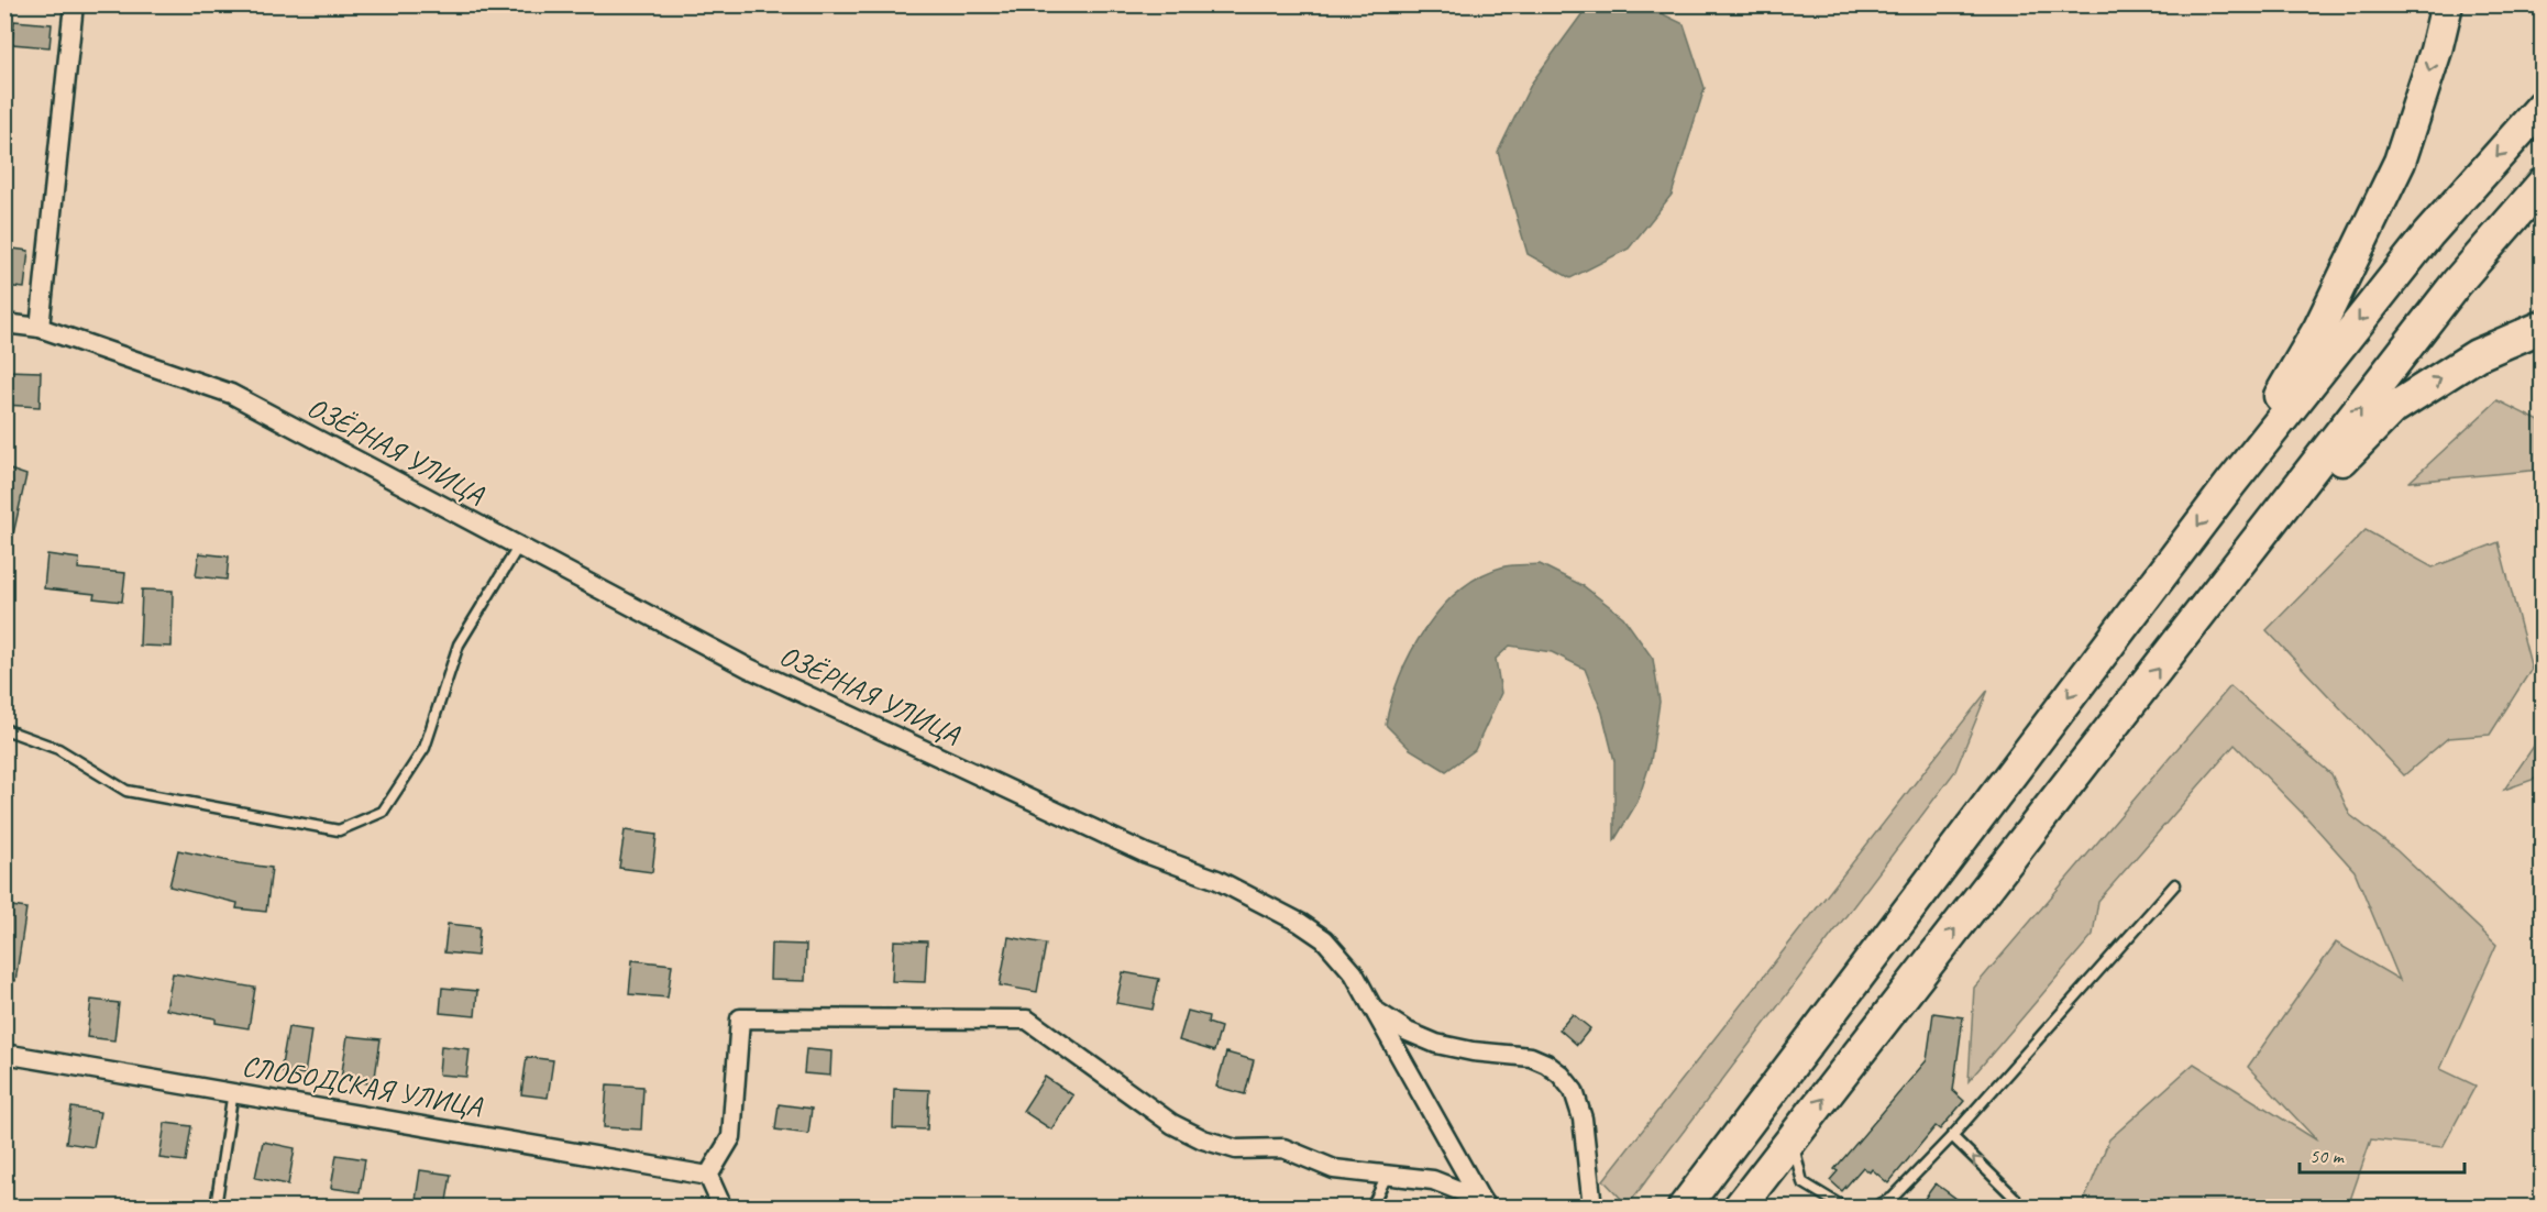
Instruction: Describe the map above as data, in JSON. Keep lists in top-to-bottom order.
{
  "streets": {
    "street": ["ОЗЁРНАЯ УЛИЦА", "СЛОБОДСКАЯ УЛИЦА"]
  },
  "scale_bar": "50 m"
}
